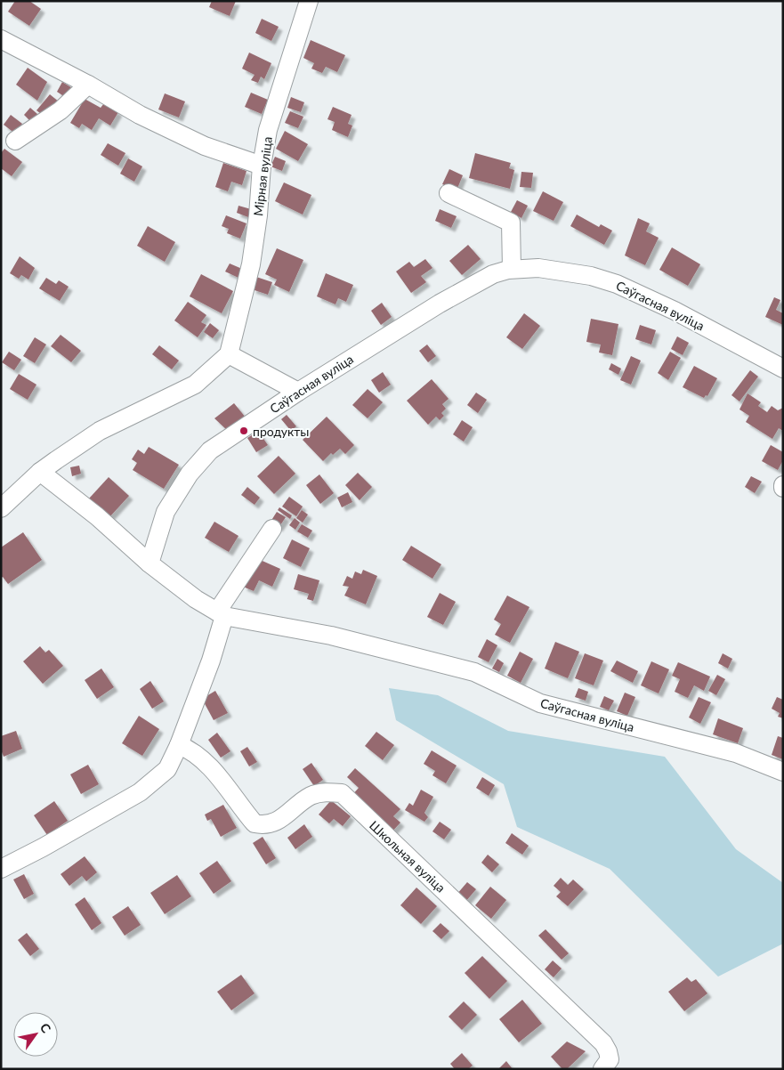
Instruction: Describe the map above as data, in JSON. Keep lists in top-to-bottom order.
{
  "streets": {
    "street": ["Мірная вуліца", "Саўгасная вуліца", "Школьная вуліца"]
  },
  "places": ["продукты"],
  "north": "top right"
}
